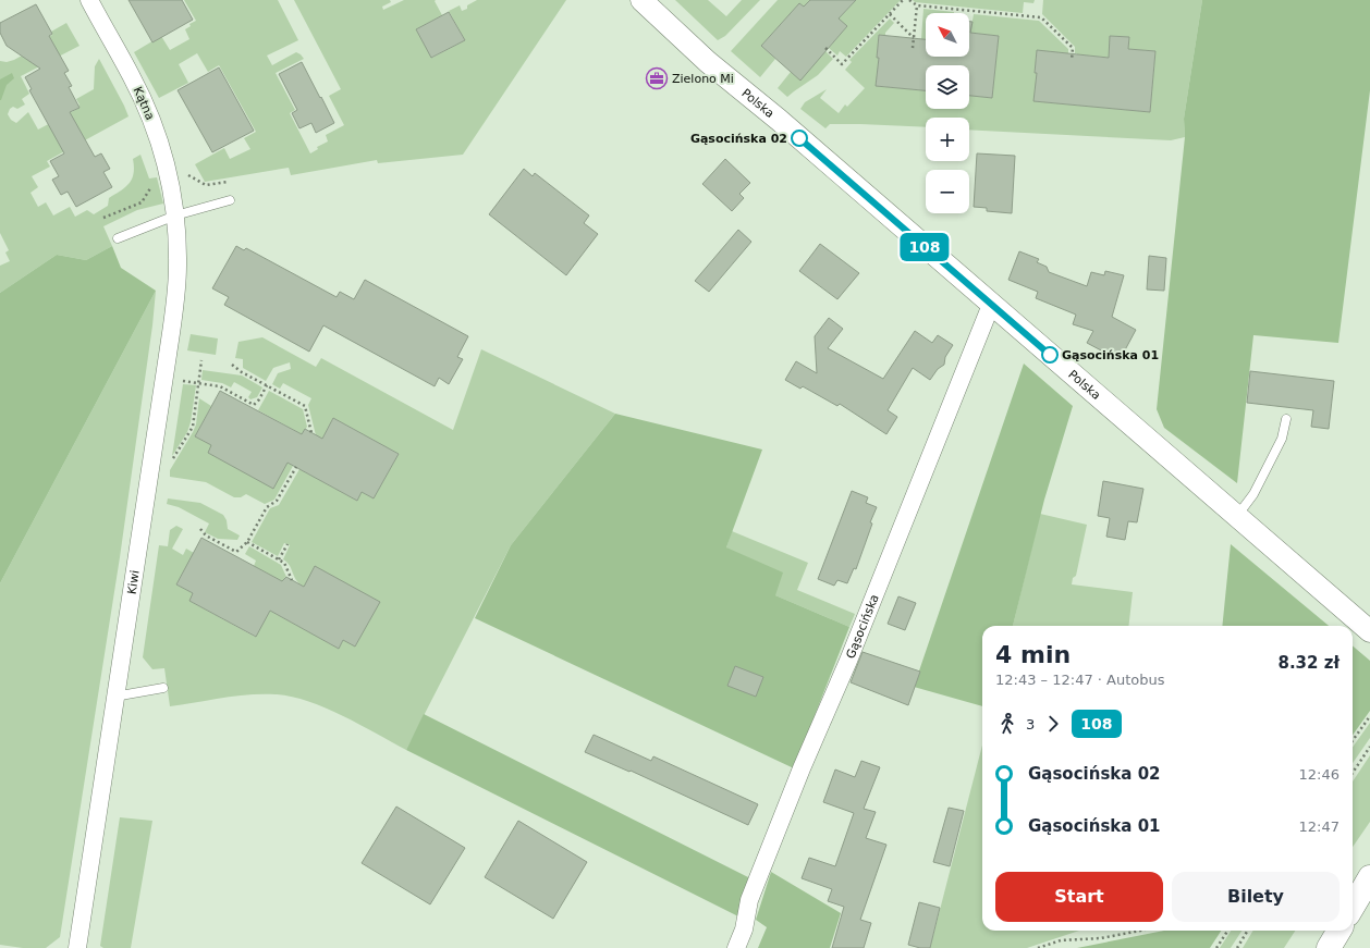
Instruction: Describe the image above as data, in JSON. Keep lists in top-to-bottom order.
{
  "streets": {
    "street": [
      "Polska",
      "Kątna",
      "Kiwi",
      "Gąsocińska"
    ]
  },
  "crossings": [
    ["Polska", "Gąsocińska"],
    ["Kątna", "Kiwi"]
  ],
  "places": {
    "office": ["Zielono Mi"],
    "other": ["Gąsocińska 02", "Gąsocińska 01"]
  },
  "lines": ["bus line 108"],
  "north": "top left",
  "page": {
    "on_map": "108",
    "map_buttons": ["+", "−"],
    "heading": ["4 min", "12:43 – 12:47 · Autobus", "8.32 zł"],
    "legs": ["3", "108"],
    "list": [
      {
        "name": "Gąsocińska 02",
        "value": "12:46"
      },
      {
        "name": "Gąsocińska 01",
        "value": "12:47"
      }
    ],
    "buttons": ["Start", "Bilety"]
  }
}
